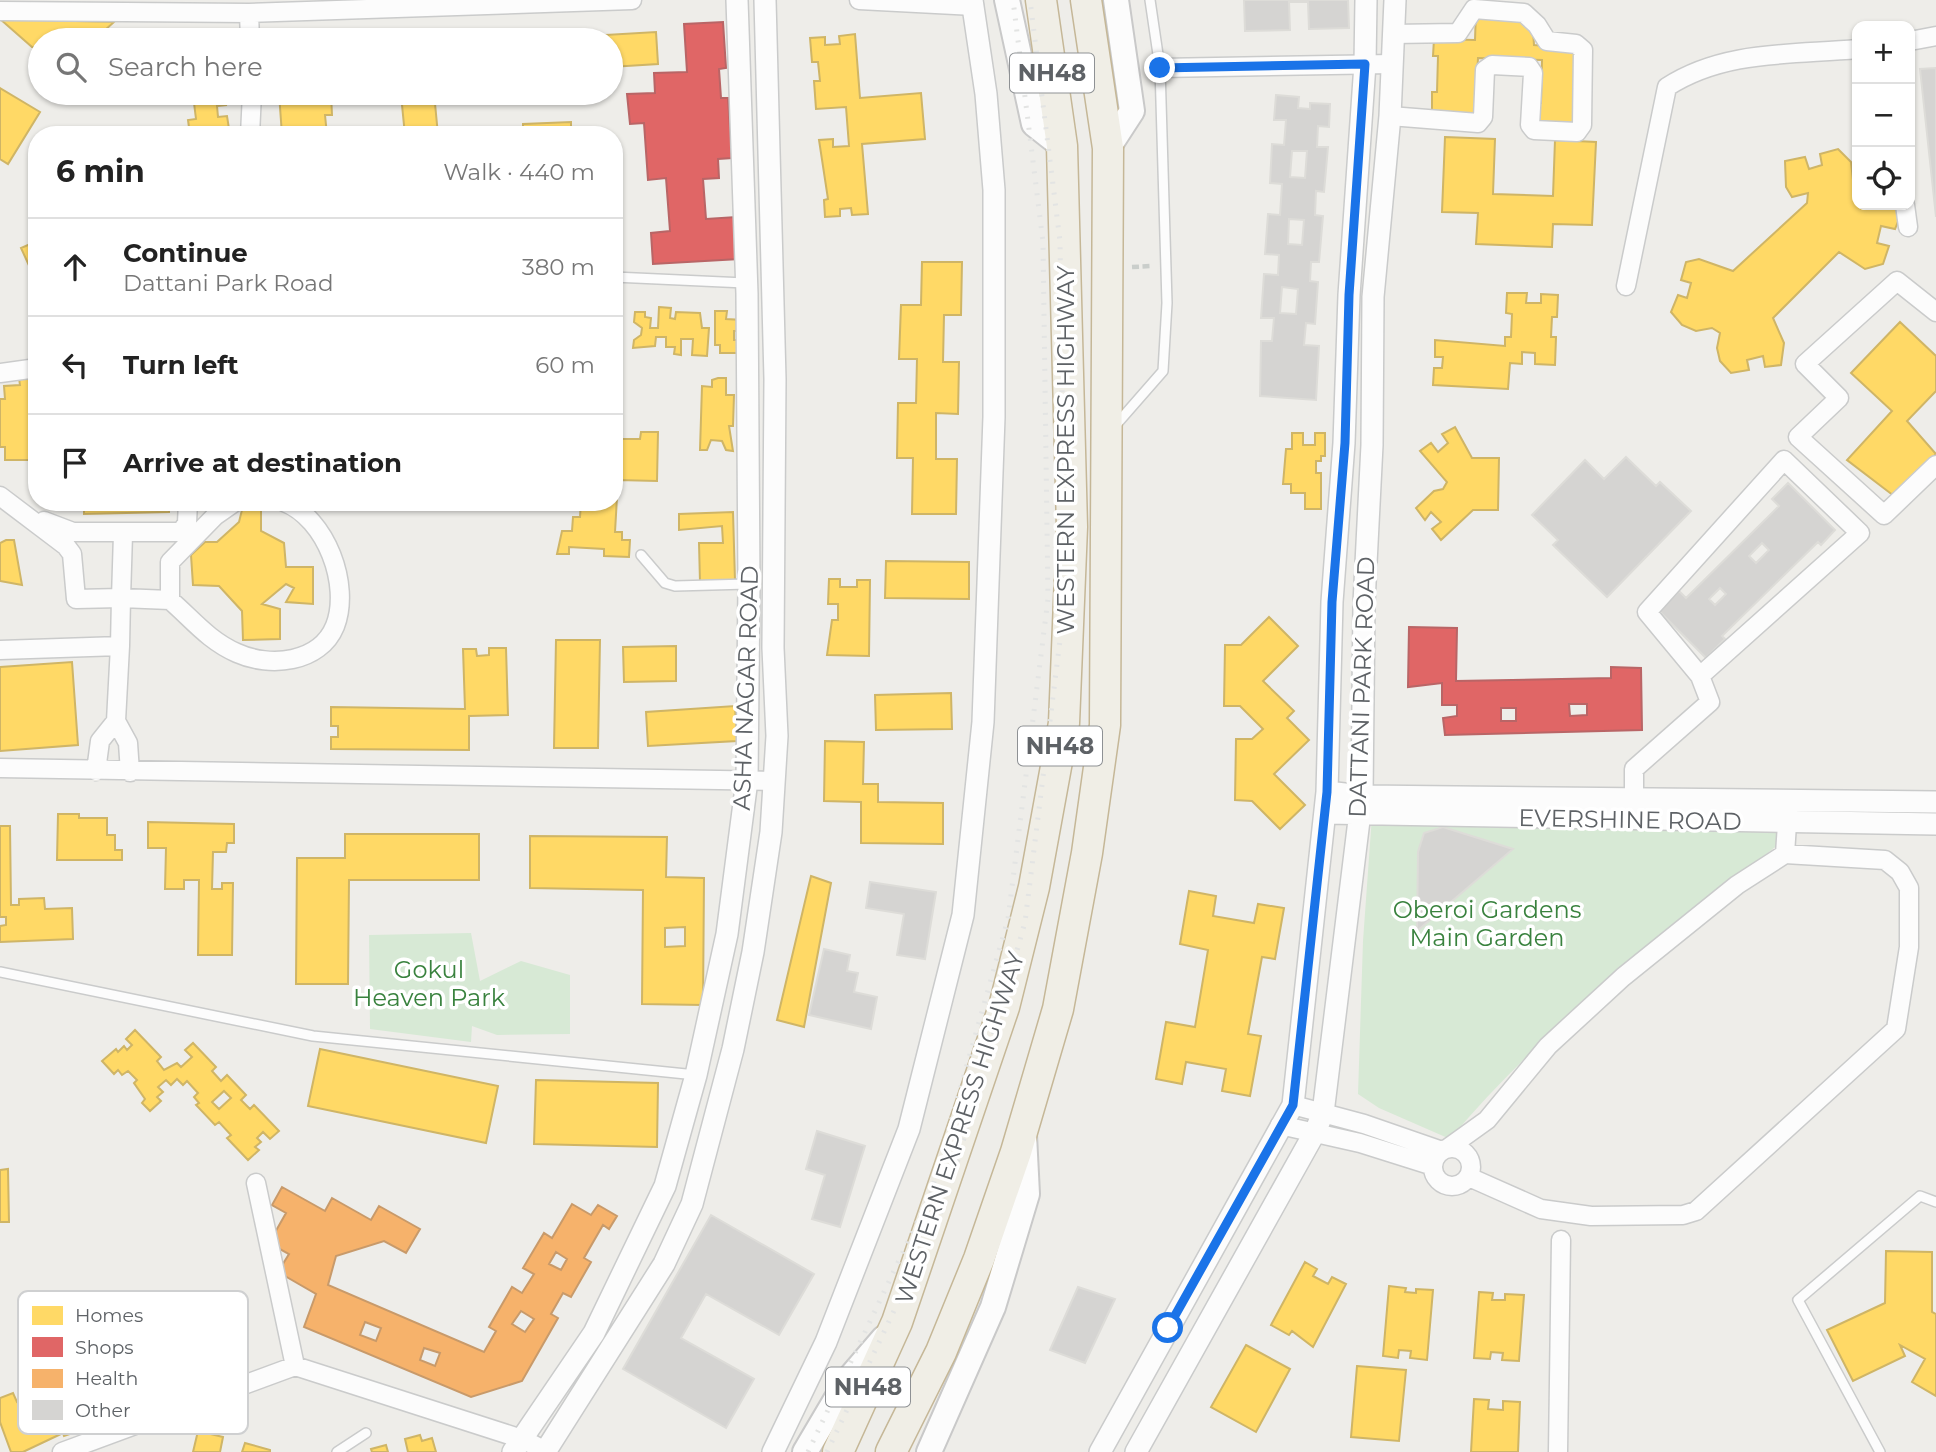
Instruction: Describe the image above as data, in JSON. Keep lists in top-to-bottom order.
{
  "streets": {
    "highway": ["NH48", "WESTERN EXPRESS HIGHWAY"],
    "street": ["DATTANI PARK ROAD", "ASHA NAGAR ROAD", "EVERSHINE ROAD"]
  },
  "crossings": [
    ["DATTANI PARK ROAD", "EVERSHINE ROAD"]
  ],
  "parks": ["Oberoi Gardens Main Garden", "Gokul Heaven Park"],
  "legend": [
    "Homes",
    "Shops",
    "Health",
    "Other"
  ],
  "page": {
    "map_buttons": ["+", "−"],
    "search": "Search here",
    "heading": ["6 min", "Walk · 440 m"],
    "list": [
      ["Continue", "Dattani Park Road", "380 m"],
      ["Turn left", "60 m"],
      "Arrive at destination"
    ]
  }
}
